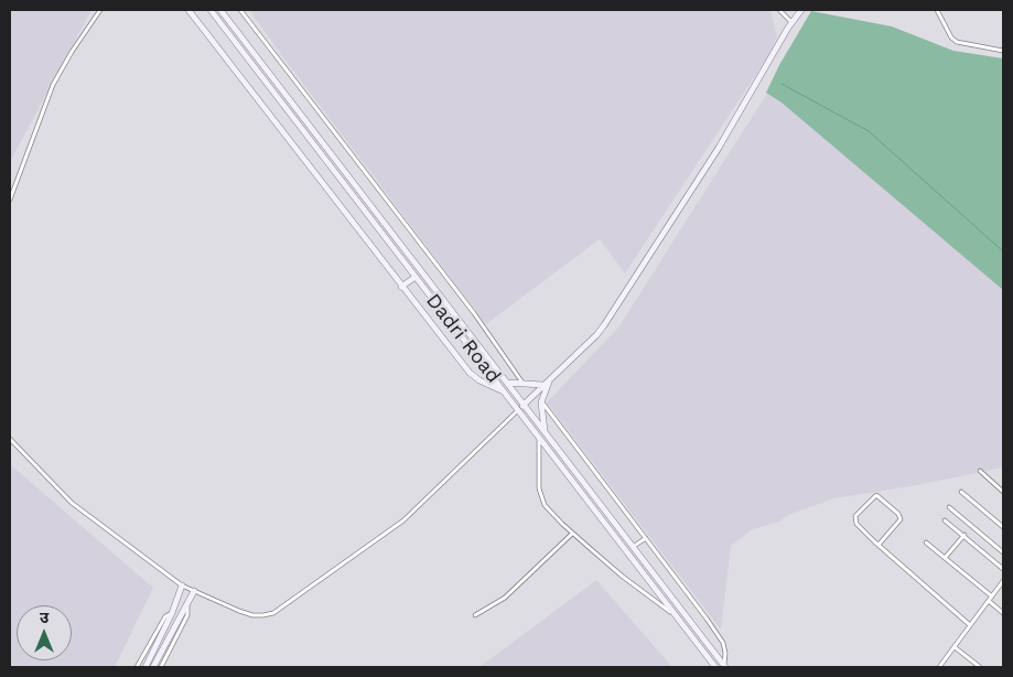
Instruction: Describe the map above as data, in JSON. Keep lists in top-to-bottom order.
{
  "streets": {
    "main road": ["Dadri Road"]
  },
  "north": "top"
}
